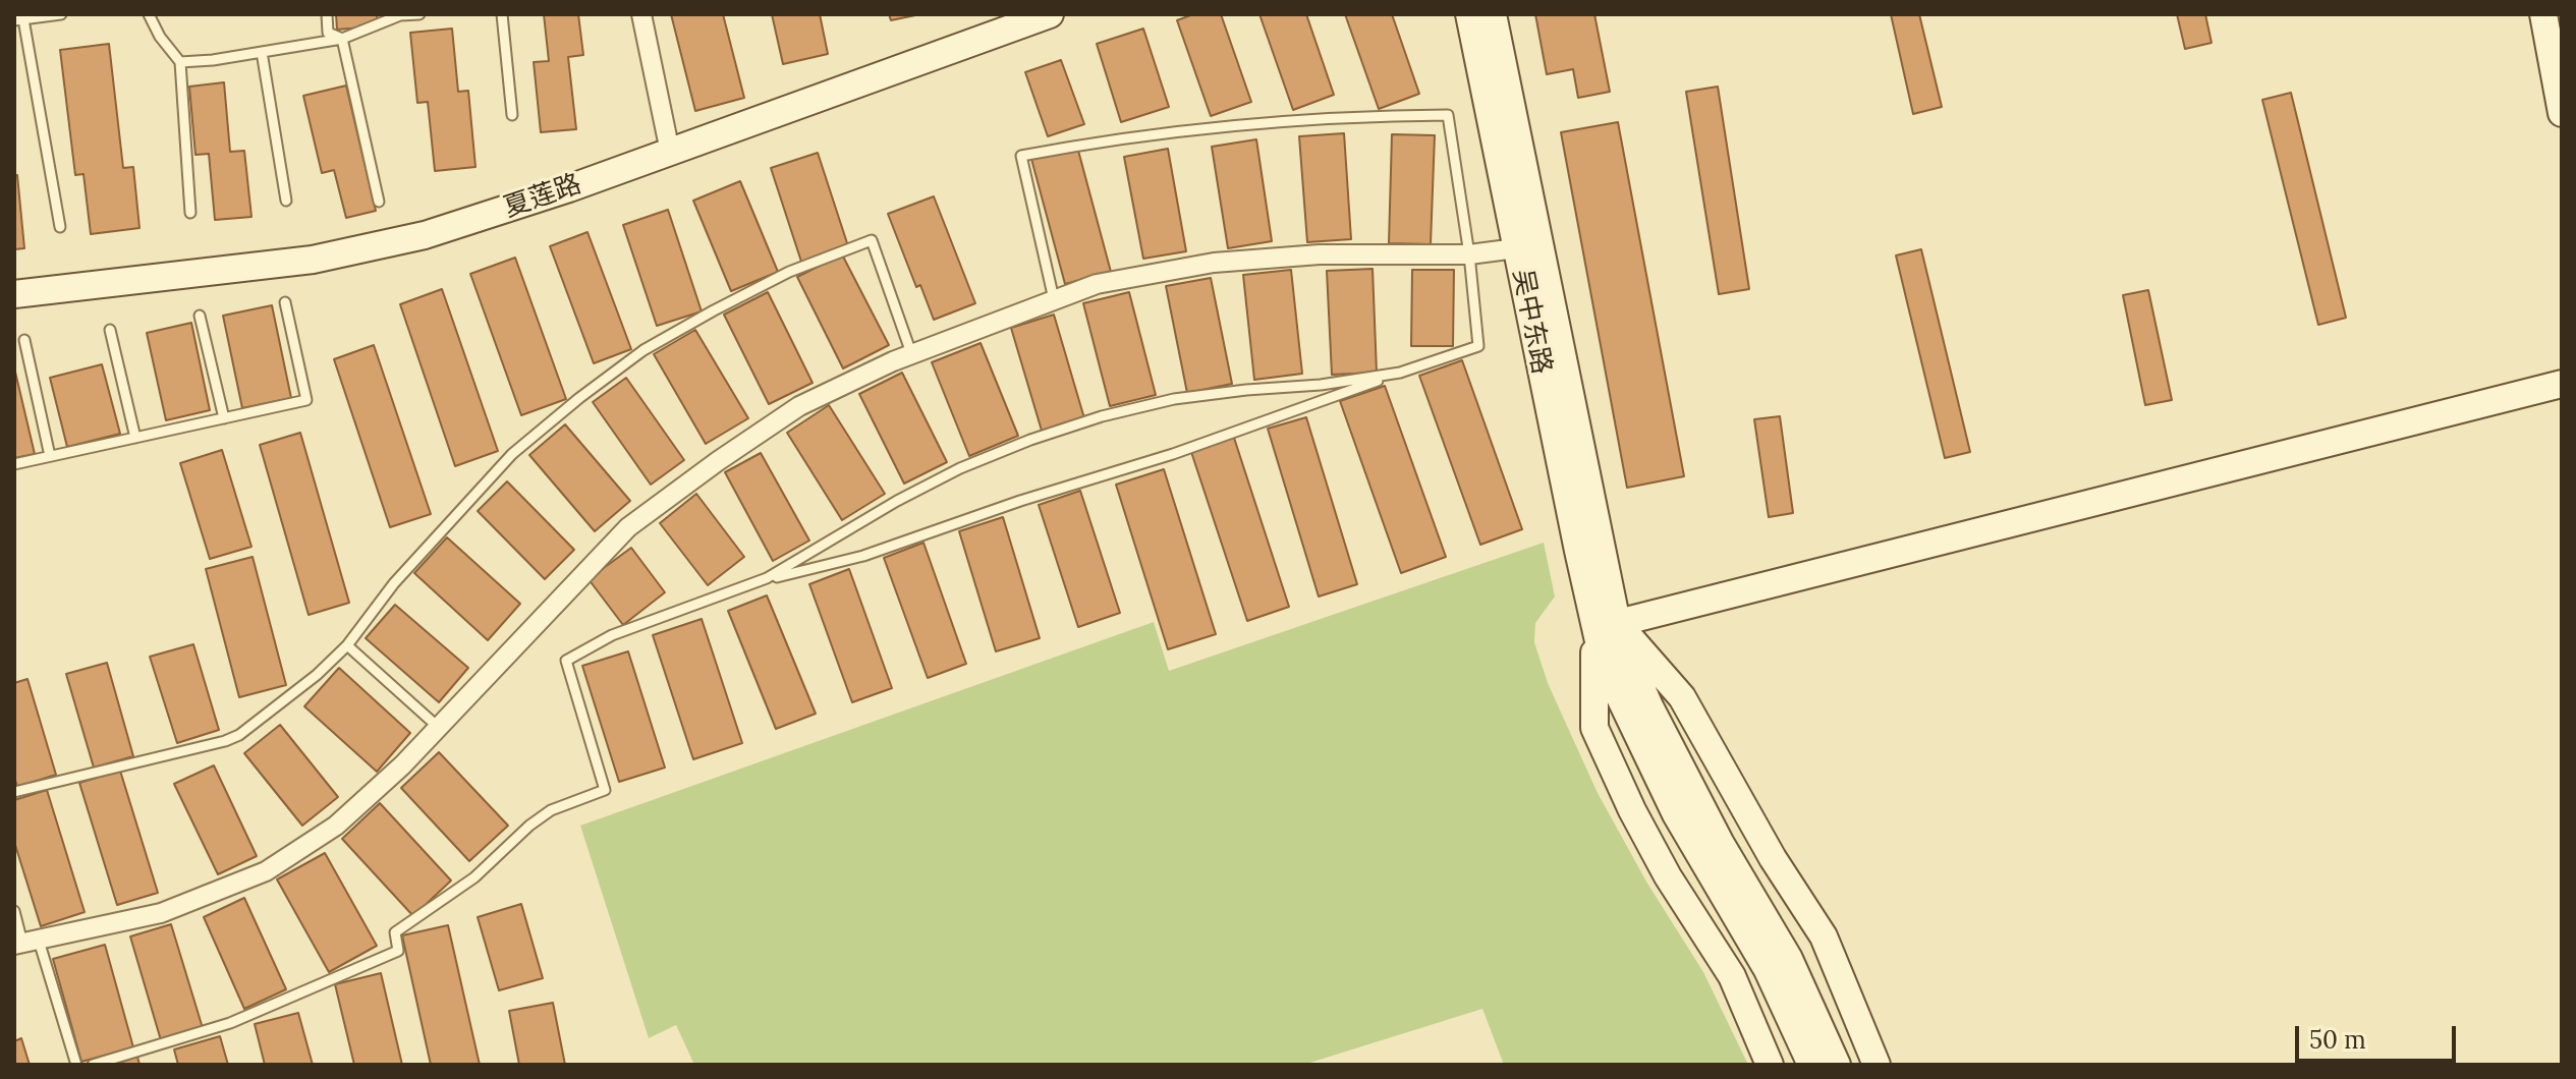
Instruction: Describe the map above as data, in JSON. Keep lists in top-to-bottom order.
{
  "streets": {
    "main road": ["夏莲路", "吴中东路"]
  },
  "scale_bar": "50 m"
}
